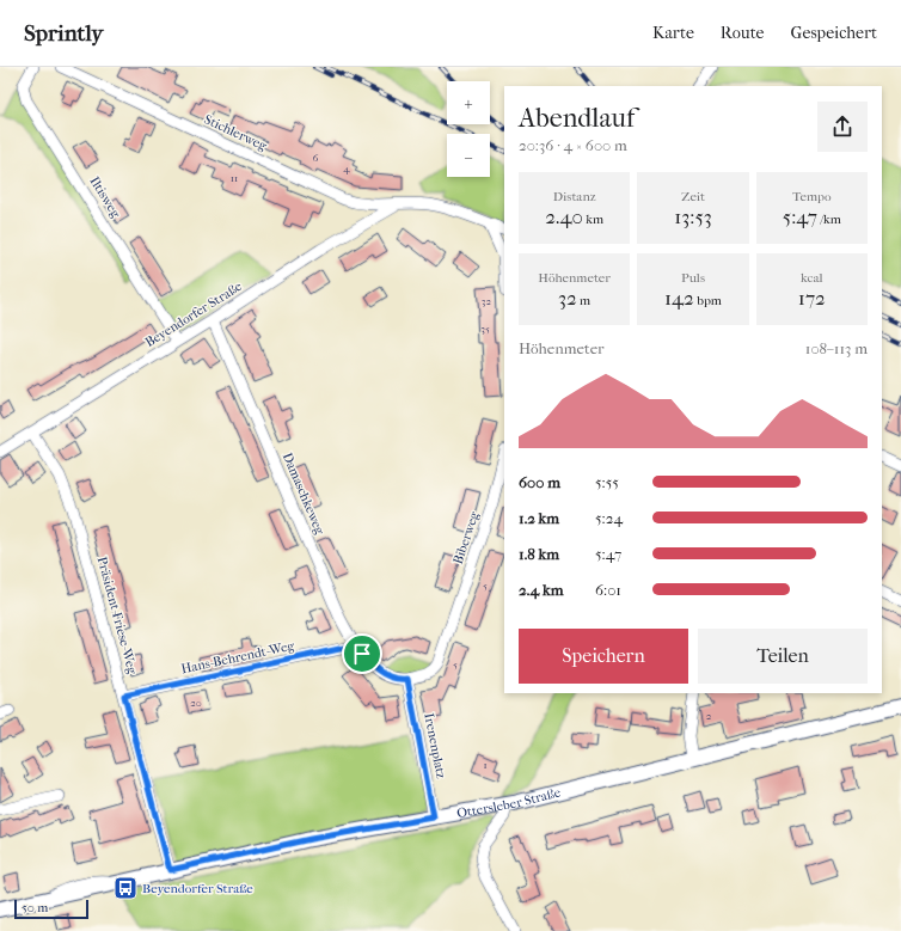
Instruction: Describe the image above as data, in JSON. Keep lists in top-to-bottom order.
{
  "streets": {
    "main road": ["Ottersleber Straße"],
    "street": [
      "Stichlerweg",
      "Iltisweg",
      "Beyendorfer Straße",
      "Damaschkeweg",
      "Biberweg",
      "Präsident-Friese-Weg",
      "Hans-Behrendt-Weg",
      "Irenenplatz"
    ]
  },
  "crossings": [
    ["Stichlerweg", "Beyendorfer Straße"],
    ["Iltisweg", "Beyendorfer Straße"],
    ["Beyendorfer Straße", "Damaschkeweg"],
    ["Beyendorfer Straße", "Präsident-Friese-Weg"],
    ["Damaschkeweg", "Biberweg"],
    ["Damaschkeweg", "Hans-Behrendt-Weg"],
    ["Damaschkeweg", "Irenenplatz"],
    ["Biberweg", "Irenenplatz"],
    ["Präsident-Friese-Weg", "Hans-Behrendt-Weg"],
    ["Präsident-Friese-Weg", "Ottersleber Straße"],
    ["Irenenplatz", "Ottersleber Straße"]
  ],
  "places": {
    "bus stop": ["Beyendorfer Straße"]
  },
  "house_numbers": [
    "6",
    "4",
    "11",
    "32",
    "35",
    "5",
    "5",
    "20",
    "2",
    "1"
  ],
  "scale_bar": "50 m",
  "page": {
    "header": "Sprintly",
    "nav": ["Karte", "Route", "Gespeichert"],
    "map_buttons": ["+", "−"],
    "heading": ["Abendlauf", "20:36 · 4 × 600 m"],
    "stats": [
      ["Distanz", "2.40 km"],
      ["Zeit", "13:53"],
      ["Tempo", "5:47 /km"],
      ["Höhenmeter", "32 m"],
      ["Puls", "142 bpm"],
      ["kcal", "172"]
    ],
    "chart": ["Höhenmeter", "108–113 m"],
    "list": [
      {
        "name": "600 m",
        "note": "5:55"
      },
      {
        "name": "1.2 km",
        "note": "5:24"
      },
      {
        "name": "1.8 km",
        "note": "5:47"
      },
      {
        "name": "2.4 km",
        "note": "6:01"
      }
    ],
    "buttons": ["Speichern", "Teilen"],
    "scale": "50 m"
  }
}
